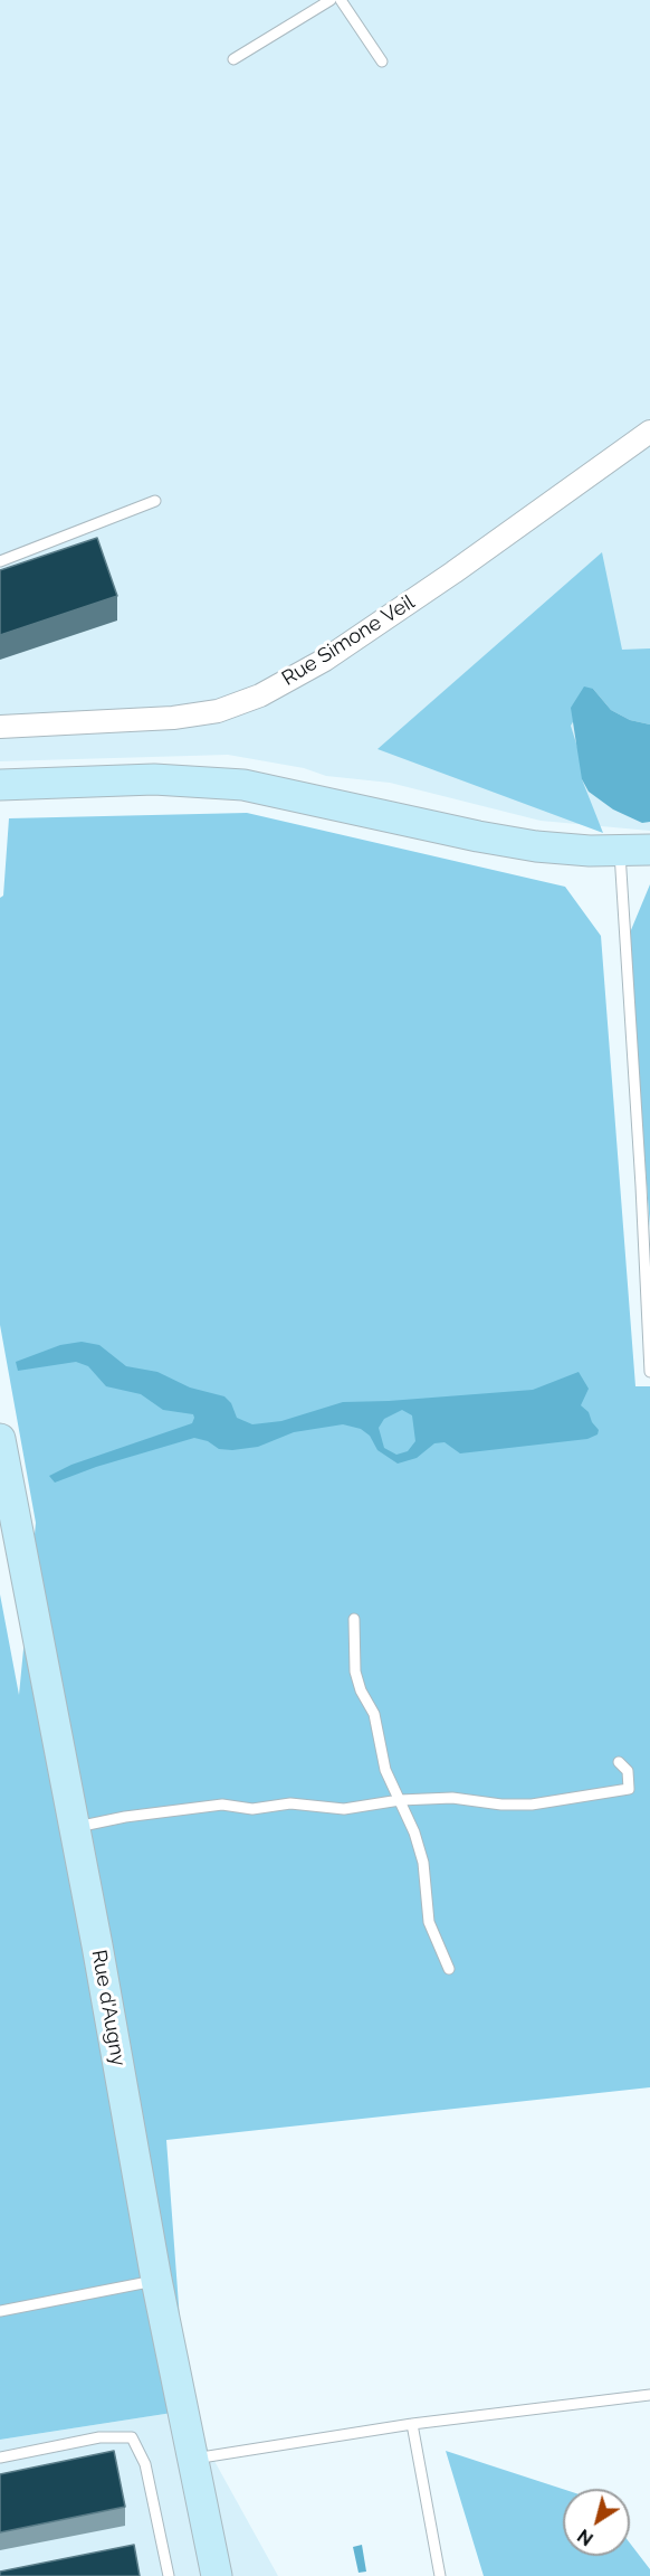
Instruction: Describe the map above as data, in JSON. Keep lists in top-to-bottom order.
{
  "streets": {
    "main road": ["Rue d'Augny"],
    "street": ["Rue Simone Veil"]
  },
  "north": "bottom left"
}
